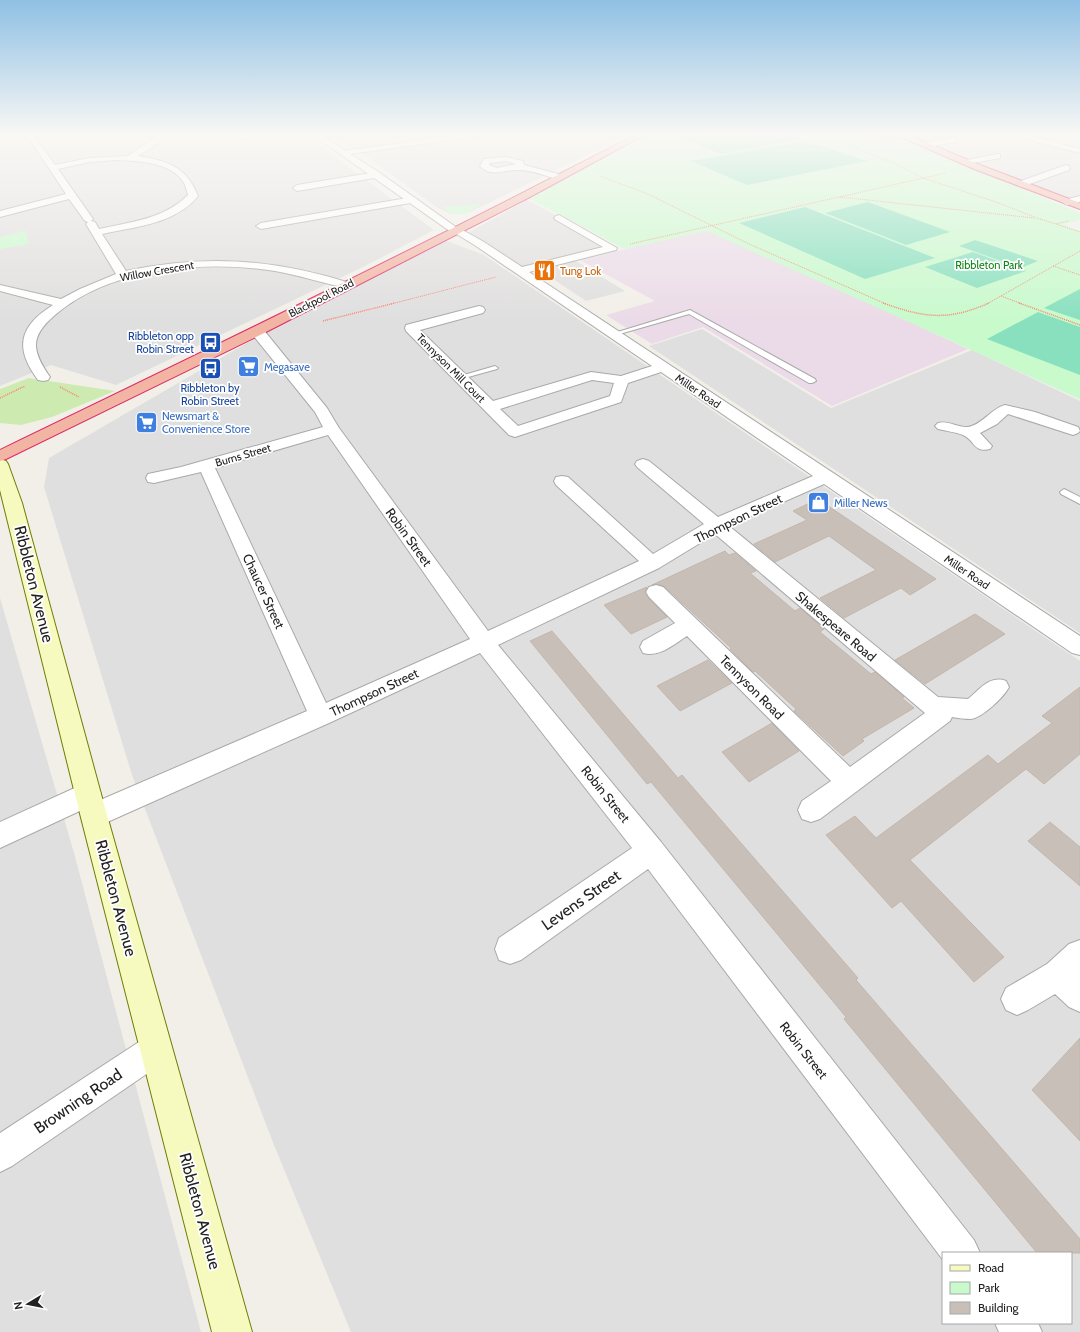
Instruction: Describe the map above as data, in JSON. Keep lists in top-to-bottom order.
{
  "streets": {
    "highway": ["Blackpool Road"],
    "main road": ["Ribbleton Avenue"],
    "street": [
      "Willow Crescent",
      "Tennyson Mill Court",
      "Miller Road",
      "Burns Street",
      "Thompson Street",
      "Robin Street",
      "Chaucer Street",
      "Shakespeare Road",
      "Tennyson Road",
      "Levens Street",
      "Browning Road"
    ]
  },
  "crossings": [
    ["Willow Crescent", "Blackpool Road"],
    ["Blackpool Road", "Miller Road"],
    ["Blackpool Road", "Robin Street"],
    ["Tennyson Mill Court", "Miller Road"],
    ["Miller Road", "Thompson Street"],
    ["Burns Street", "Robin Street"],
    ["Burns Street", "Chaucer Street"],
    ["Thompson Street", "Robin Street"],
    ["Thompson Street", "Ribbleton Avenue"],
    ["Thompson Street", "Chaucer Street"],
    ["Thompson Street", "Shakespeare Road"],
    ["Robin Street", "Levens Street"],
    ["Ribbleton Avenue", "Browning Road"]
  ],
  "parks": ["Ribbleton Park"],
  "places": {
    "restaurant": ["Tung Lok"],
    "bus stop": ["Ribbleton opp Robin Street", "Ribbleton by Robin Street"],
    "supermarket": ["Megasave", "Newsmart & Convenience Store"],
    "shop": ["Miller News"]
  },
  "legend": ["Road", "Park", "Building"],
  "north": "left"
}
